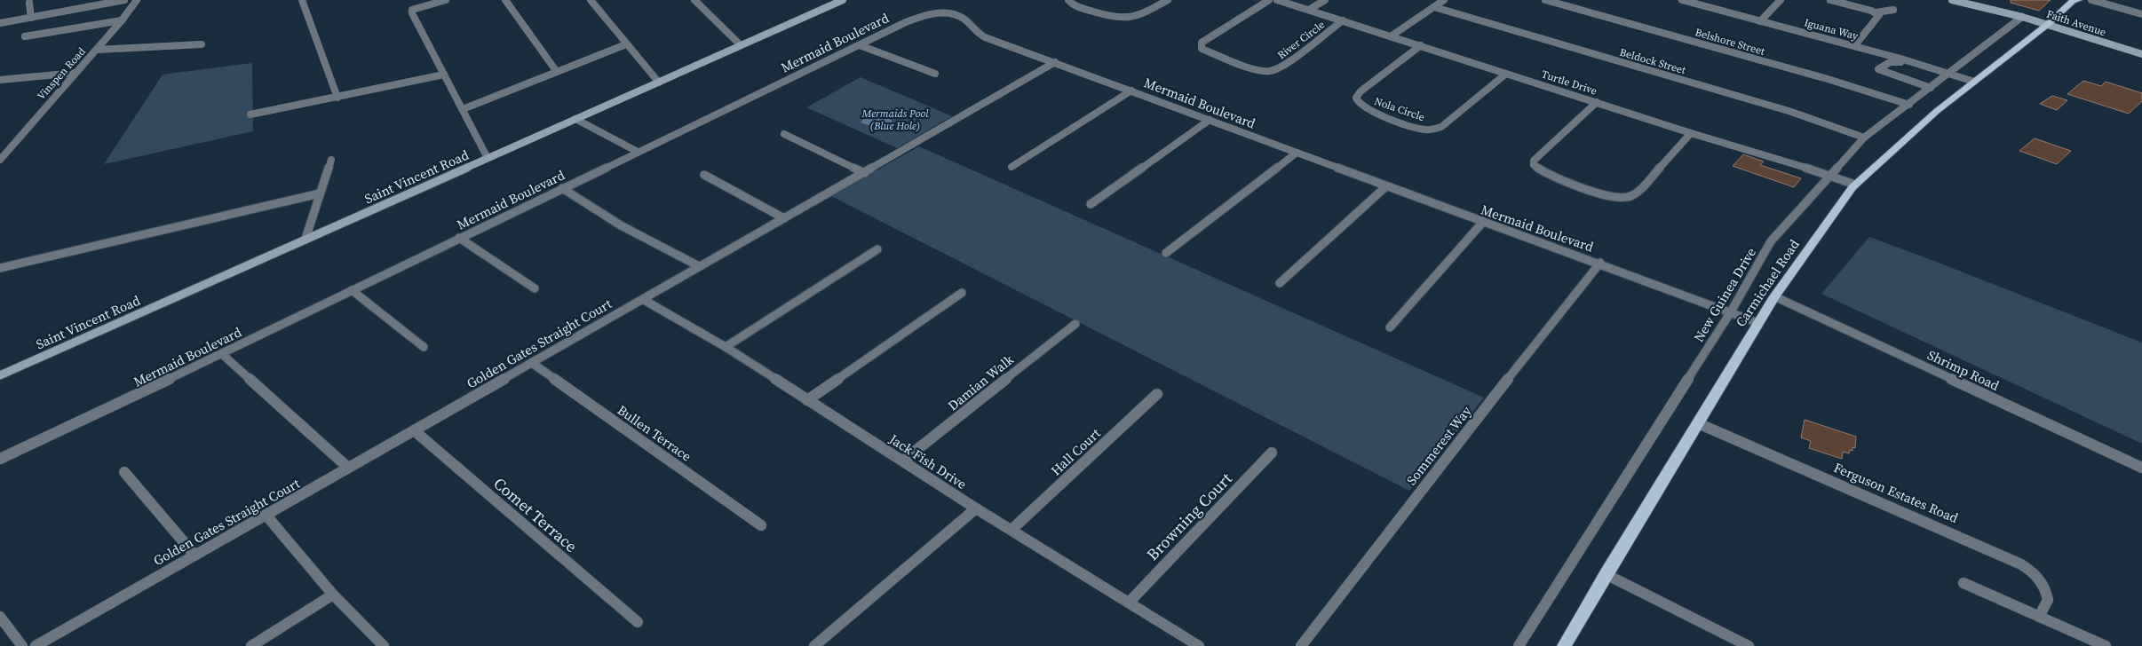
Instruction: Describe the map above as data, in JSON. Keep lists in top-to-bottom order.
{
  "streets": {
    "main road": ["Carmichael Road"],
    "street": [
      "Faith Avenue",
      "Iguana Way",
      "River Circle",
      "Belshore Street",
      "Mermaid Boulevard",
      "Beldock Street",
      "Vinspen Road",
      "Turtle Drive",
      "Nola Circle",
      "Saint Vincent Road",
      "New Guinea Drive",
      "Golden Gates Straight Court",
      "Shrimp Road",
      "Damian Walk",
      "Bullen Terrace",
      "Sommerest Way",
      "Hall Court",
      "Jack Fish Drive",
      "Ferguson Estates Road",
      "Comet Terrace",
      "Browning Court"
    ]
  },
  "crossings": [
    ["Faith Avenue", "Carmichael Road"],
    ["Faith Avenue", "New Guinea Drive"],
    ["Iguana Way", "Carmichael Road"],
    ["Iguana Way", "New Guinea Drive"],
    ["River Circle", "Turtle Drive"],
    ["Belshore Street", "New Guinea Drive"],
    ["Mermaid Boulevard", "Carmichael Road"],
    ["Mermaid Boulevard", "New Guinea Drive"],
    ["Mermaid Boulevard", "Golden Gates Straight Court"],
    ["Mermaid Boulevard", "Sommerest Way"],
    ["Beldock Street", "New Guinea Drive"],
    ["Turtle Drive", "Nola Circle"],
    ["Turtle Drive", "Carmichael Road"],
    ["Turtle Drive", "New Guinea Drive"],
    ["Carmichael Road", "Shrimp Road"],
    ["Carmichael Road", "Ferguson Estates Road"],
    ["Golden Gates Straight Court", "Bullen Terrace"],
    ["Golden Gates Straight Court", "Jack Fish Drive"],
    ["Golden Gates Straight Court", "Comet Terrace"],
    ["Damian Walk", "Jack Fish Drive"],
    ["Hall Court", "Jack Fish Drive"],
    ["Jack Fish Drive", "Browning Court"]
  ],
  "parks": ["Mermaids Pool (Blue Hole)"]
}
